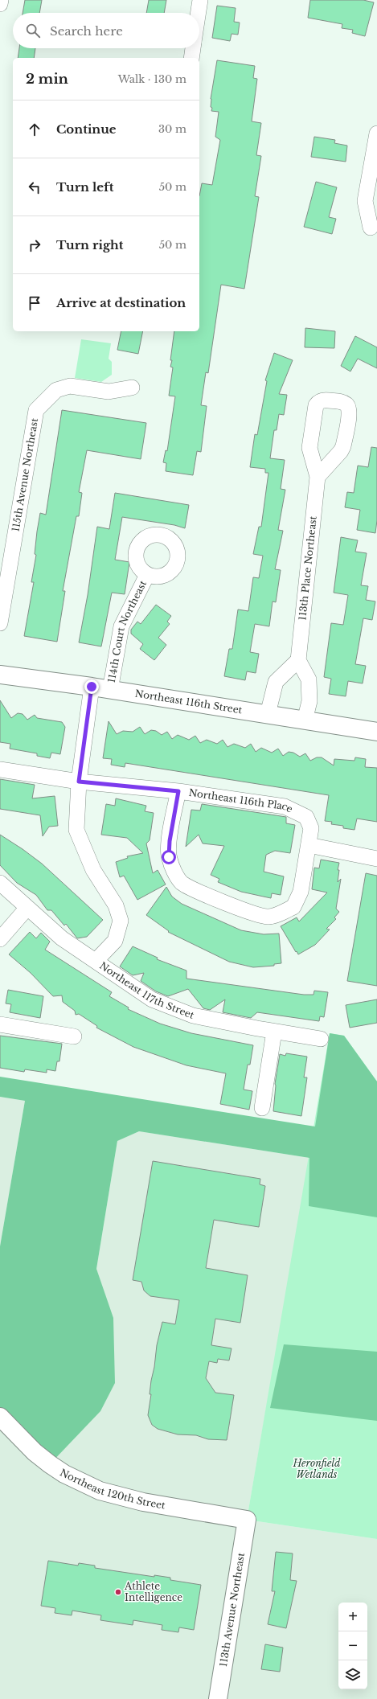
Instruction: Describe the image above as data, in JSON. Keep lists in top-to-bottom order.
{
  "streets": {
    "street": [
      "115th Avenue Northeast",
      "113th Place Northeast",
      "114th Court Northeast",
      "Northeast 116th Street",
      "Northeast 116th Place",
      "Northeast 117th Street",
      "Northeast 120th Street",
      "113th Avenue Northeast"
    ]
  },
  "crossings": [
    ["114th Court Northeast", "Northeast 116th Street"],
    ["Northeast 120th Street", "113th Avenue Northeast"]
  ],
  "parks": ["Heronfield Wetlands"],
  "places": ["Athlete Intelligence"],
  "page": {
    "search": "Search here",
    "heading": ["2 min", "Walk · 130 m"],
    "list": [
      ["Continue", "30 m"],
      ["Turn left", "50 m"],
      ["Turn right", "50 m"],
      "Arrive at destination"
    ],
    "map_buttons": ["+", "−"]
  }
}
